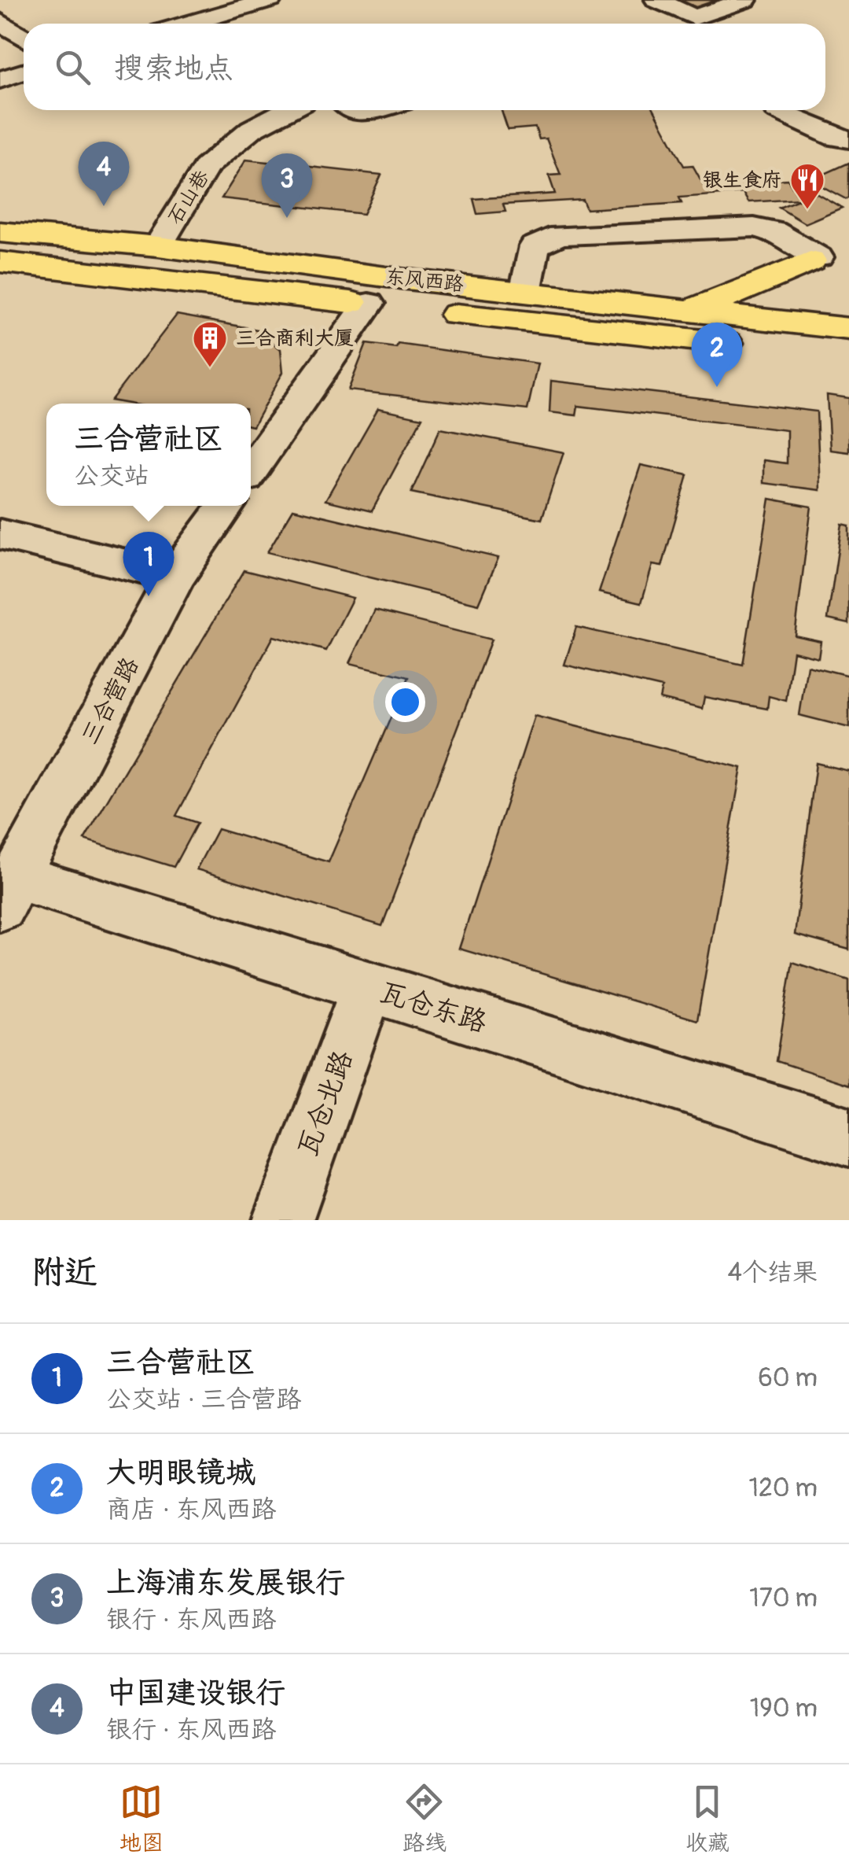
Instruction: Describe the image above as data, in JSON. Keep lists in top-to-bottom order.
{
  "streets": {
    "main road": ["东风西路"],
    "street": [
      "石山巷",
      "三合营路",
      "瓦仓东路",
      "瓦仓北路"
    ]
  },
  "crossings": [
    ["石山巷", "东风西路"],
    ["三合营路", "瓦仓东路"],
    ["瓦仓东路", "瓦仓北路"]
  ],
  "places": {
    "restaurant": ["银生食府"],
    "building": ["三合商利大厦"]
  },
  "page": {
    "search": "搜索地点",
    "pins": [
      "4",
      "3",
      "2",
      "1"
    ],
    "popup": ["三合营社区", "公交站"],
    "heading": ["附近", "4个结果"],
    "list": [
      {
        "mark": "1",
        "name": "三合营社区",
        "note": "公交站 · 三合营路",
        "value": "60 m"
      },
      {
        "mark": "2",
        "name": "大明眼镜城",
        "note": "商店 · 东风西路",
        "value": "120 m"
      },
      {
        "mark": "3",
        "name": "上海浦东发展银行",
        "note": "银行 · 东风西路",
        "value": "170 m"
      },
      {
        "mark": "4",
        "name": "中国建设银行",
        "note": "银行 · 东风西路",
        "value": "190 m"
      }
    ],
    "nav": ["地图", "路线", "收藏"]
  }
}
